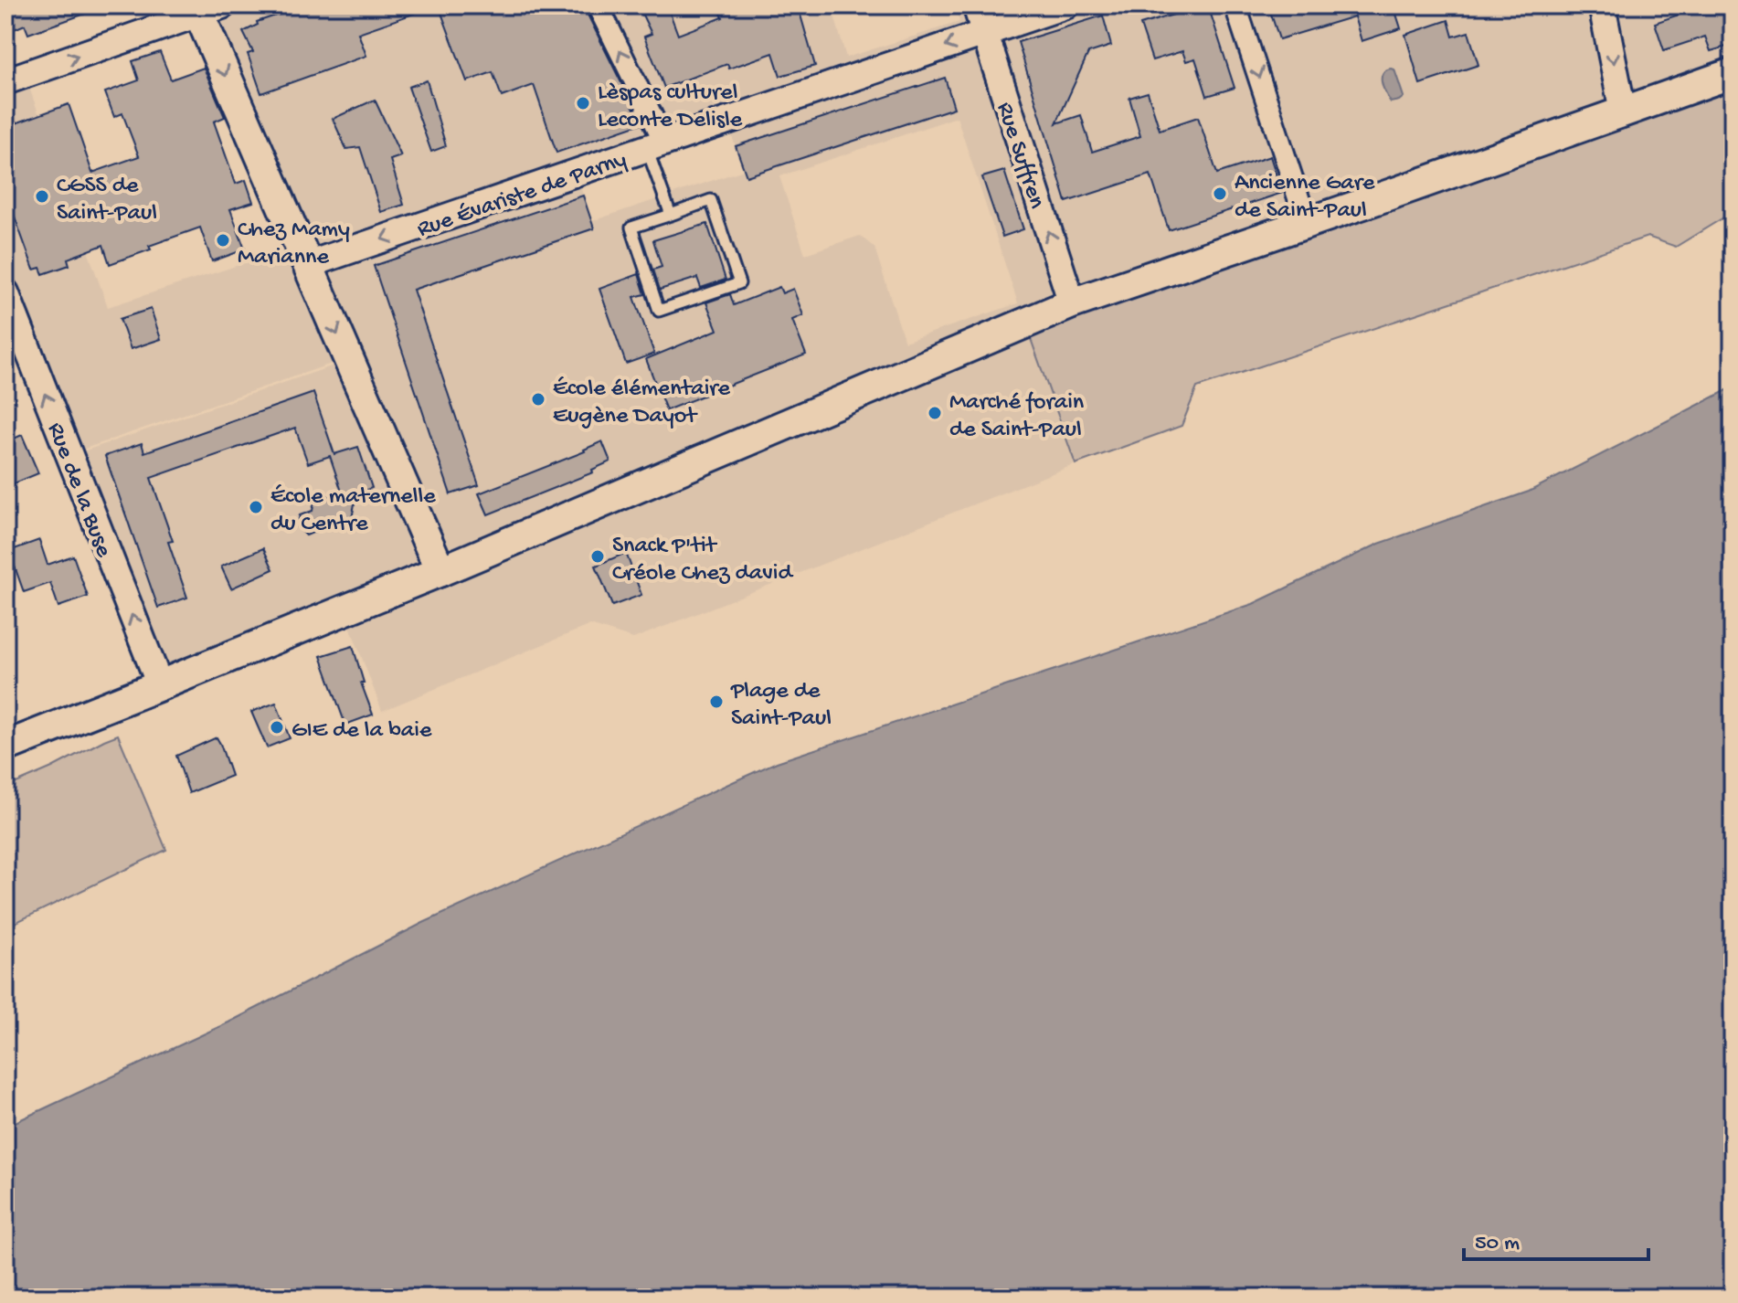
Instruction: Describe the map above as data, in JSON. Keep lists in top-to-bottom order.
{
  "streets": {
    "street": ["Rue Suffren", "Rue Évariste de Parny", "Rue de la Buse"]
  },
  "crossings": [
    ["Rue Suffren", "Rue Évariste de Parny"]
  ],
  "one_way": ["Rue Suffren", "Rue Évariste de Parny", "Rue de la Buse"],
  "places": [
    "Lèspas culturel Leconte Delisle",
    "Ancienne Gare de Saint-Paul",
    "CGSS de Saint-Paul",
    "Chez Mamy Marianne",
    "École élémentaire Eugène Dayot",
    "Marché forain de Saint-Paul",
    "École maternelle du Centre",
    "Snack P'tit Créole Chez david",
    "Plage de Saint-Paul",
    "GIE de la baie"
  ],
  "scale_bar": "50 m"
}
